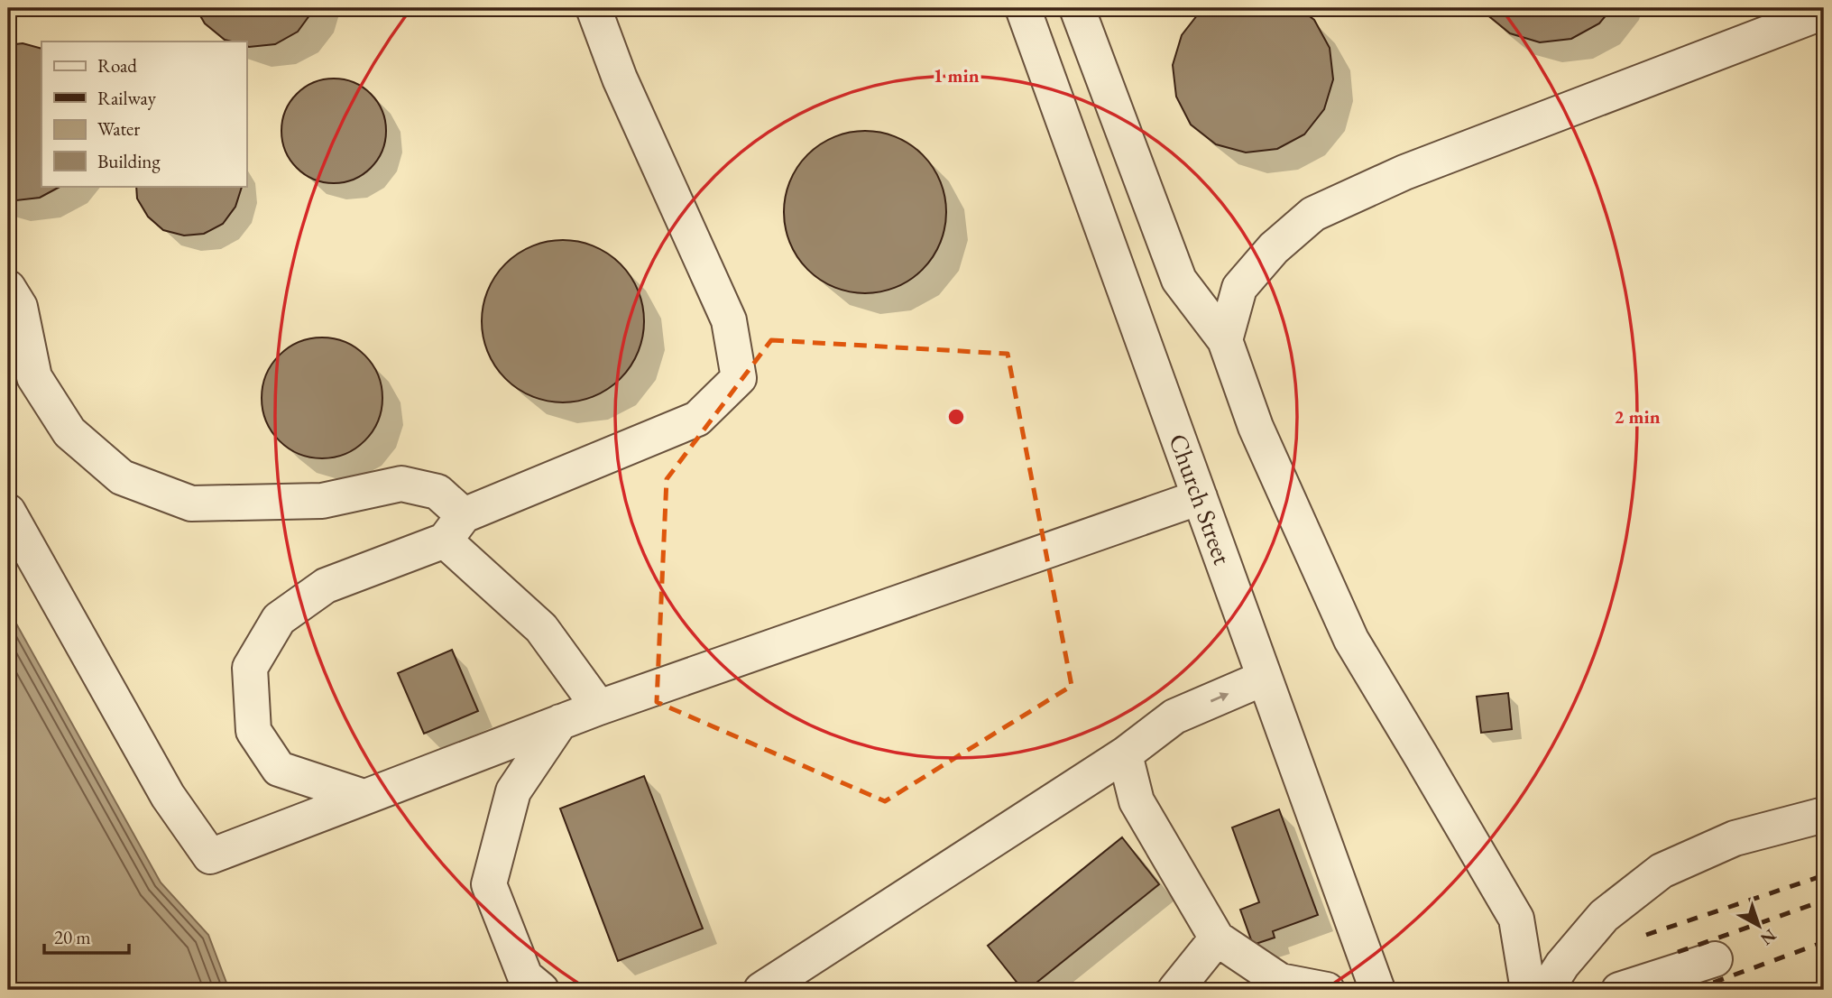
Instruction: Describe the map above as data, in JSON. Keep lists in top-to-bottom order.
{
  "streets": {
    "street": ["Church Street"]
  },
  "legend": [
    "Road",
    "Railway",
    "Water",
    "Building"
  ],
  "scale_bar": "20 m",
  "north": "bottom right",
  "rings": ["1 min", "2 min"]
}
